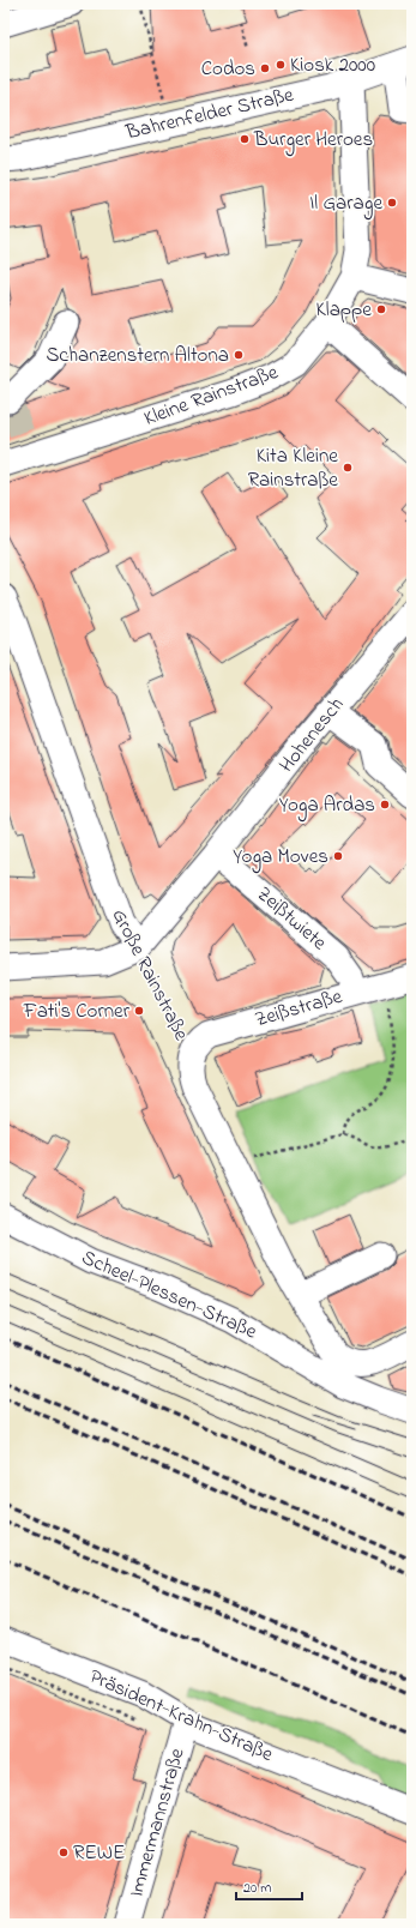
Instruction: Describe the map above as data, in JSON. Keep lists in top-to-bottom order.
{
  "streets": {
    "street": [
      "Bahrenfelder Straße",
      "Kleine Rainstraße",
      "Hohenesch",
      "Zeißtwiete",
      "Große Rainstraße",
      "Zeißstraße",
      "Scheel-Plessen-Straße",
      "Präsident-Krahn-Straße",
      "Immermannstraße"
    ]
  },
  "crossings": [
    ["Bahrenfelder Straße", "Kleine Rainstraße"],
    ["Hohenesch", "Zeißtwiete"],
    ["Hohenesch", "Große Rainstraße"],
    ["Zeißtwiete", "Zeißstraße"],
    ["Große Rainstraße", "Zeißstraße"],
    ["Präsident-Krahn-Straße", "Immermannstraße"]
  ],
  "places": [
    "Kiosk 2000",
    "Codos",
    "Burger Heroes",
    "Il Garage",
    "Klappe",
    "Schanzenstern Altona",
    "Kita Kleine Rainstraße",
    "Yoga Ardas",
    "Yoga Moves",
    "Fati's Corner",
    "REWE"
  ],
  "scale_bar": "20 m"
}
